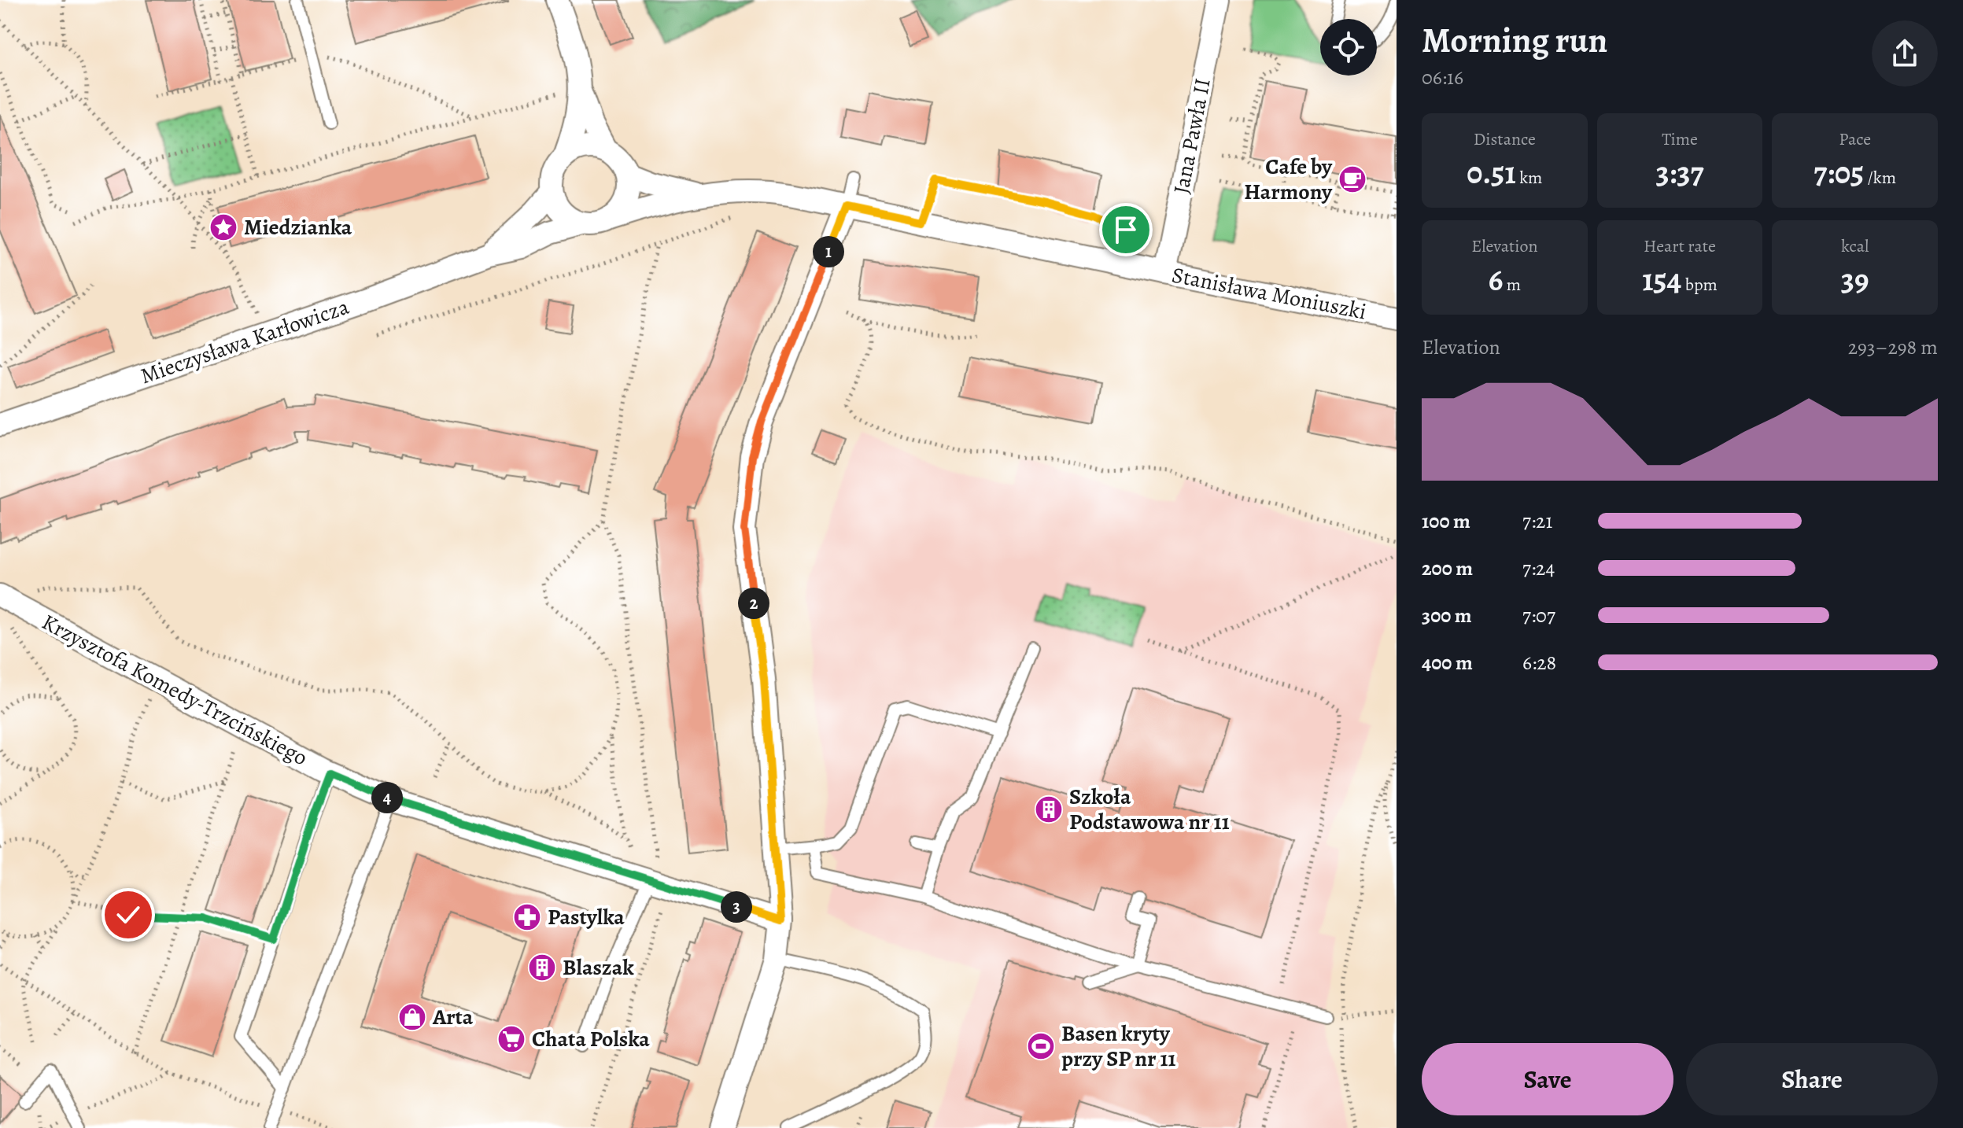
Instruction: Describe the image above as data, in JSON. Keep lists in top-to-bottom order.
{
  "streets": {
    "street": [
      "Jana Pawła II",
      "Stanisława Moniuszki",
      "Mieczysława Karłowicza",
      "Krzysztofa Komedy-Trzcińskiego"
    ]
  },
  "crossings": [
    ["Jana Pawła II", "Stanisława Moniuszki"],
    ["Stanisława Moniuszki", "Mieczysława Karłowicza"]
  ],
  "places": {
    "cafe": ["Cafe by Harmony"],
    "place": ["Miedzianka"],
    "building": ["Szkoła Podstawowa nr 11", "Blaszak"],
    "pharmacy": ["Pastylka"],
    "shop": ["Arta"],
    "supermarket": ["Chata Polska"],
    "sports": ["Basen kryty przy SP nr 11"]
  },
  "page": {
    "heading": ["Morning run", "06:16"],
    "stats": [
      ["Distance", "0.51 km"],
      ["Time", "3:37"],
      ["Pace", "7:05 /km"],
      ["Elevation", "6 m"],
      ["Heart rate", "154 bpm"],
      ["kcal", "39"]
    ],
    "pins": [
      "1",
      "2",
      "4",
      "3"
    ],
    "chart": ["Elevation", "293–298 m"],
    "list": [
      {
        "name": "100 m",
        "note": "7:21"
      },
      {
        "name": "200 m",
        "note": "7:24"
      },
      {
        "name": "300 m",
        "note": "7:07"
      },
      {
        "name": "400 m",
        "note": "6:28"
      }
    ],
    "buttons": ["Save", "Share"]
  }
}
